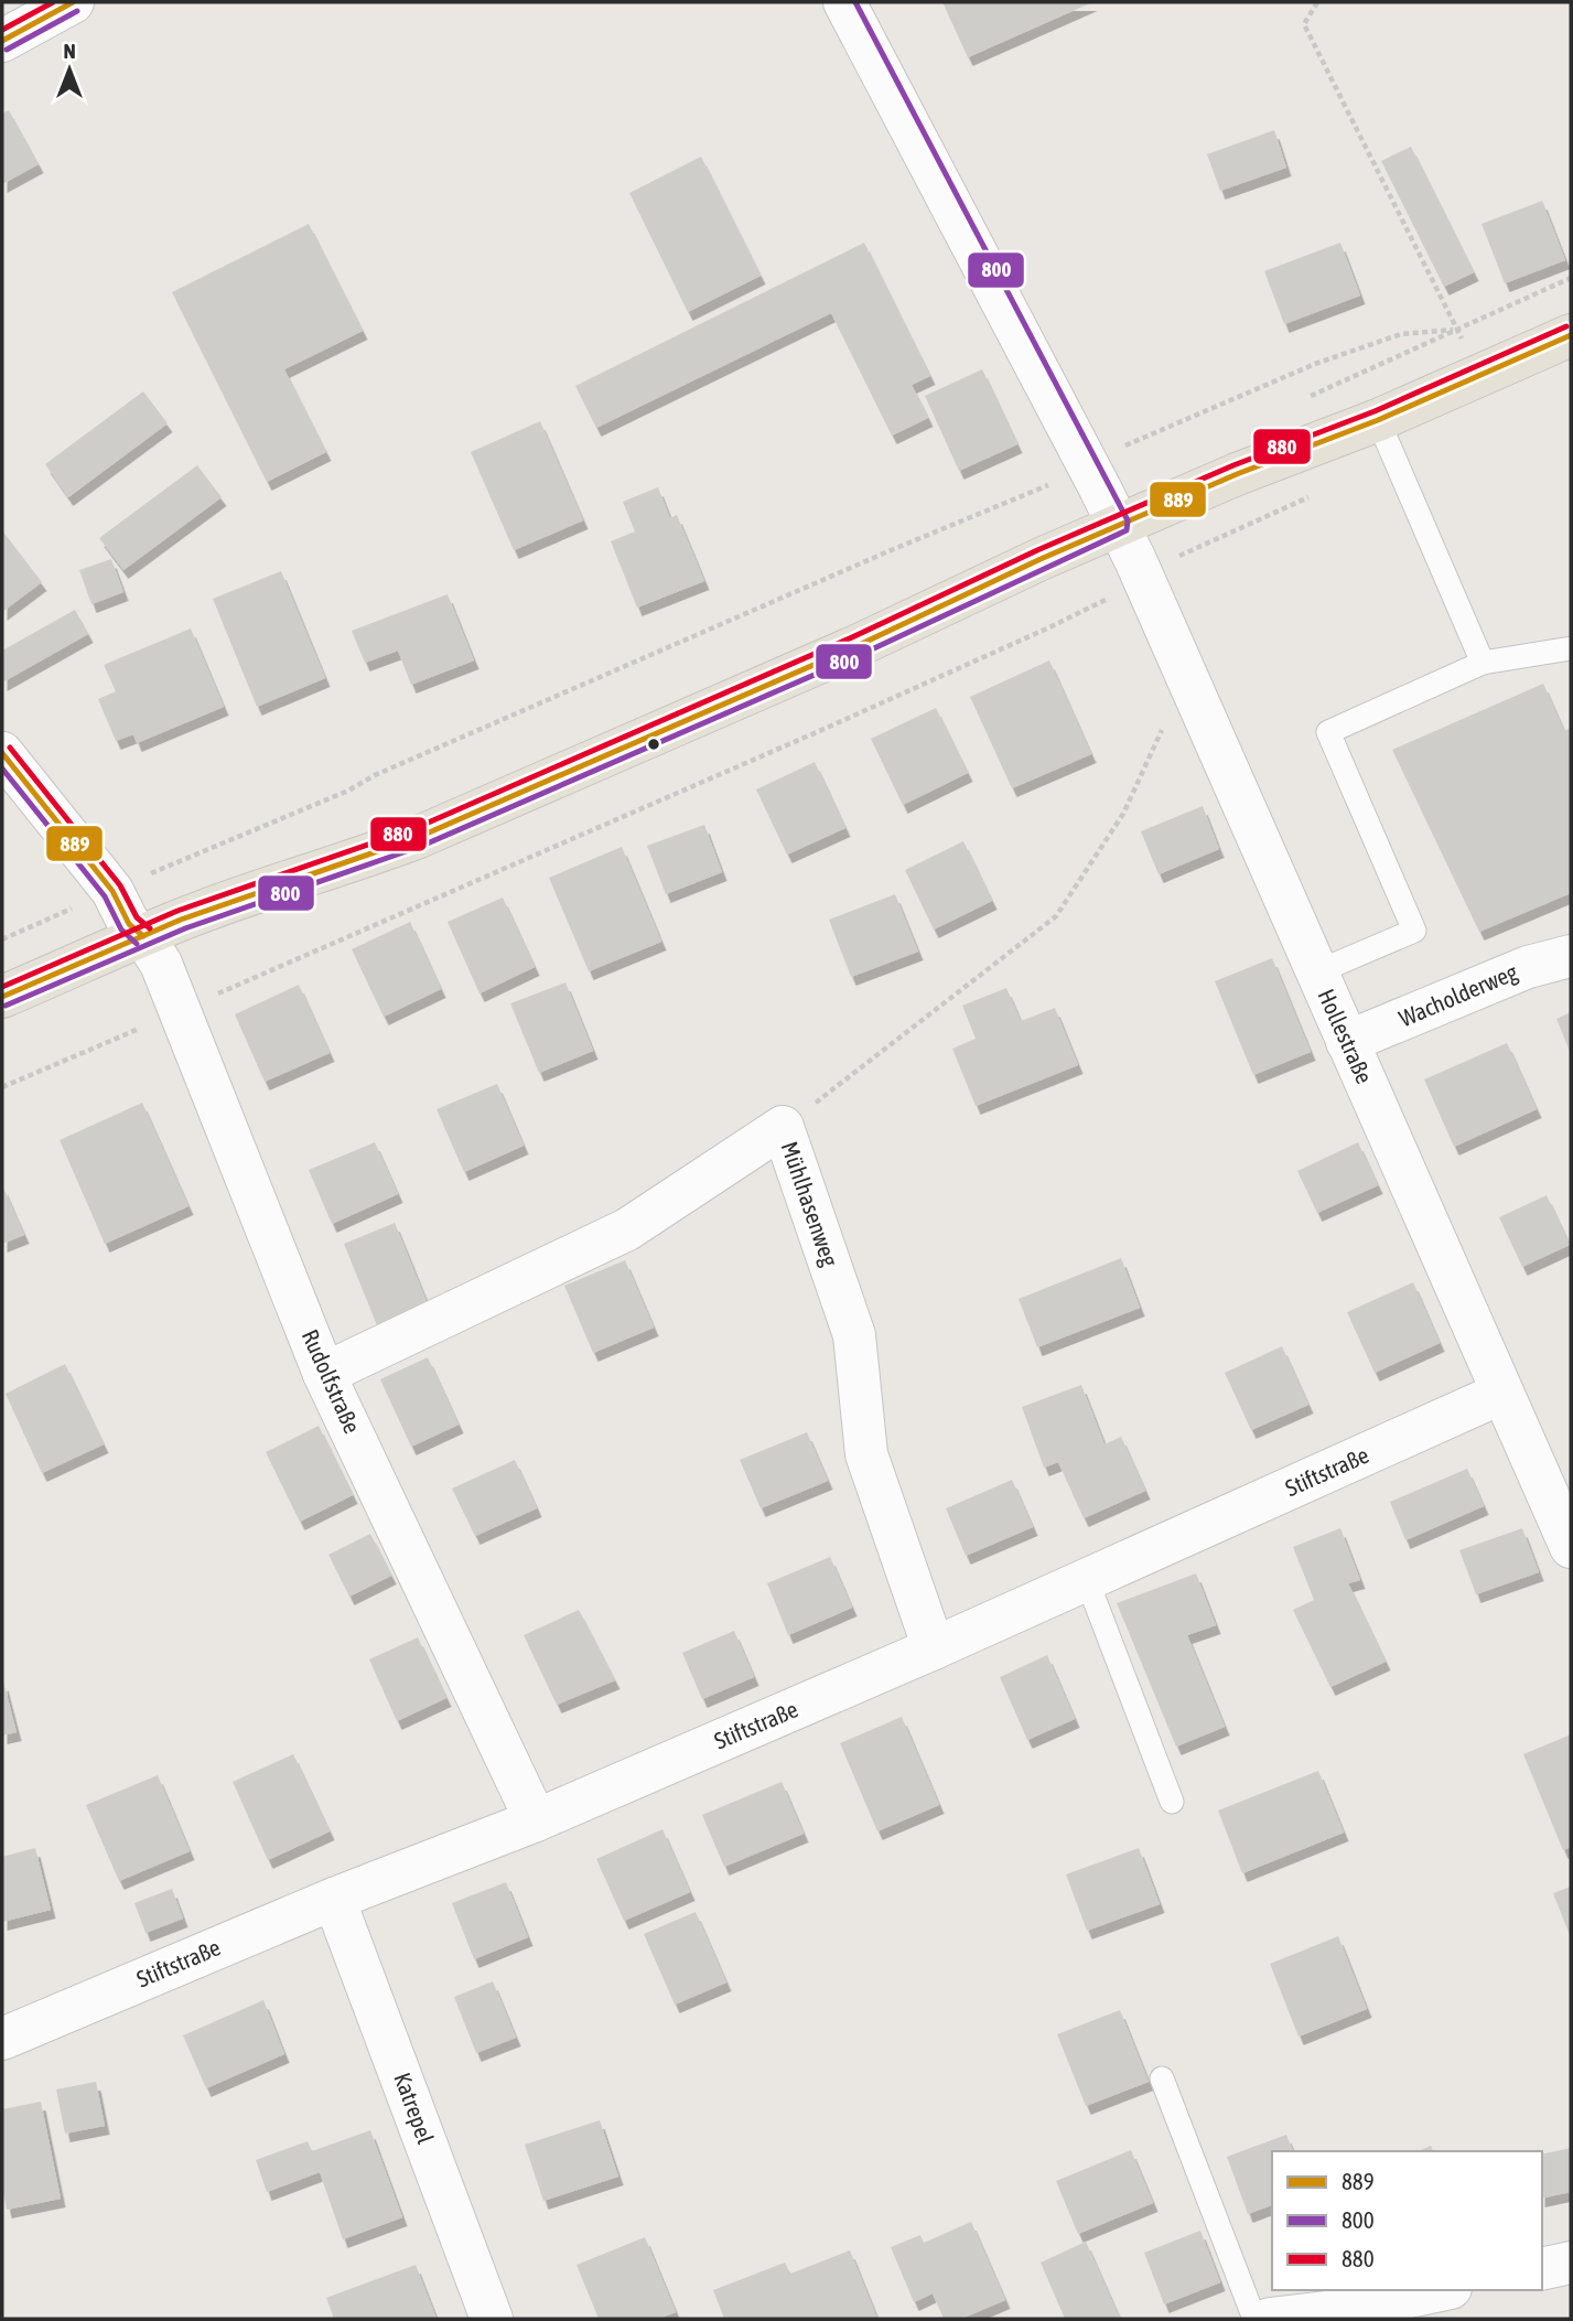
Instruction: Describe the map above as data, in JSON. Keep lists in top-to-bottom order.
{
  "streets": {
    "street": [
      "Wacholderweg",
      "Hollestraße",
      "Mühlhasenweg",
      "Rudolfstraße",
      "Stiftstraße",
      "Katrepel"
    ]
  },
  "crossings": [
    ["Wacholderweg", "Hollestraße"],
    ["Hollestraße", "Stiftstraße"],
    ["Mühlhasenweg", "Rudolfstraße"],
    ["Mühlhasenweg", "Stiftstraße"],
    ["Rudolfstraße", "Stiftstraße"],
    ["Stiftstraße", "Katrepel"]
  ],
  "lines": ["transit line 889", "transit line 800", "transit line 880"],
  "legend": ["889", "800", "880"],
  "north": "top"
}
